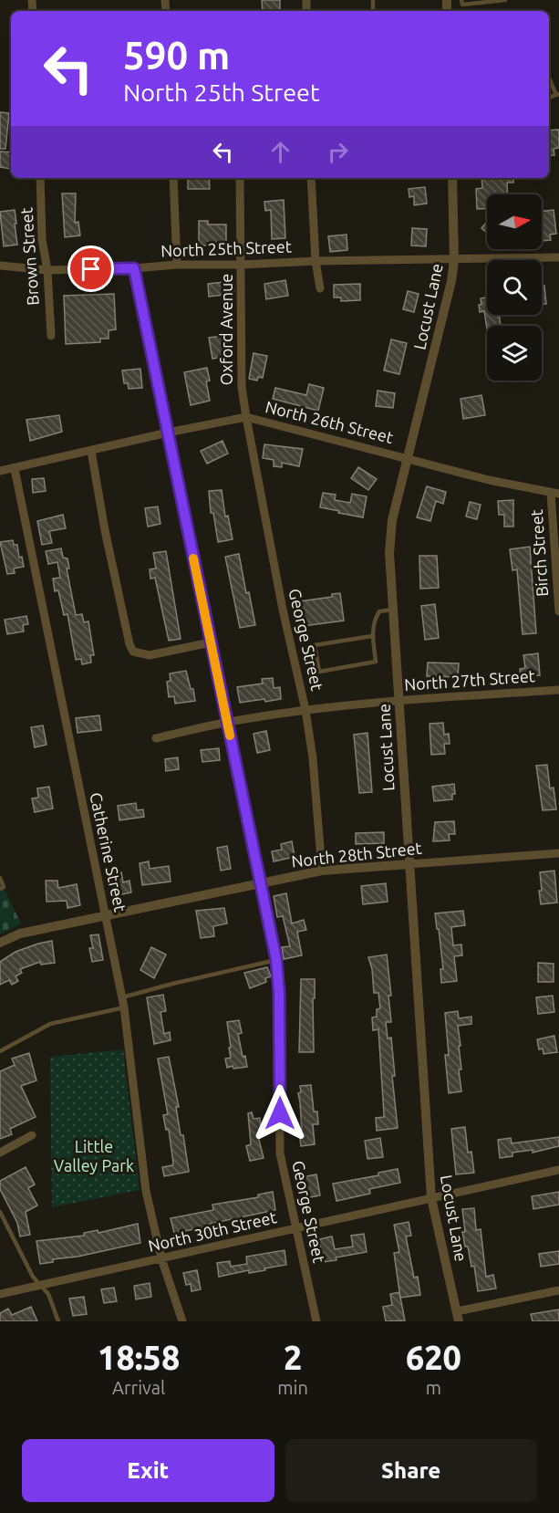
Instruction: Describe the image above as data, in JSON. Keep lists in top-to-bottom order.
{
  "streets": {
    "street": [
      "North 25th Street",
      "Brown Street",
      "Locust Lane",
      "Oxford Avenue",
      "North 26th Street",
      "Birch Street",
      "George Street",
      "North 27th Street",
      "Catherine Street",
      "North 28th Street",
      "North 30th Street"
    ]
  },
  "crossings": [
    ["North 25th Street", "Brown Street"],
    ["North 25th Street", "Locust Lane"],
    ["North 25th Street", "Oxford Avenue"],
    ["North 25th Street", "George Street"],
    ["Locust Lane", "North 26th Street"],
    ["Locust Lane", "North 27th Street"],
    ["Locust Lane", "North 28th Street"],
    ["Locust Lane", "North 30th Street"],
    ["Oxford Avenue", "North 26th Street"],
    ["Oxford Avenue", "George Street"],
    ["North 26th Street", "Birch Street"],
    ["North 26th Street", "George Street"],
    ["North 26th Street", "Catherine Street"],
    ["George Street", "North 27th Street"],
    ["George Street", "North 28th Street"],
    ["George Street", "North 30th Street"],
    ["Catherine Street", "North 28th Street"],
    ["Catherine Street", "North 30th Street"]
  ],
  "parks": ["Little Valley Park"],
  "north": "right",
  "page": {
    "turn": ["590 m", "North 25th Street"],
    "eta": [
      "18:58",
      "Arrival",
      "2",
      "min",
      "620",
      "m"
    ],
    "buttons": ["Exit", "Share"]
  }
}
